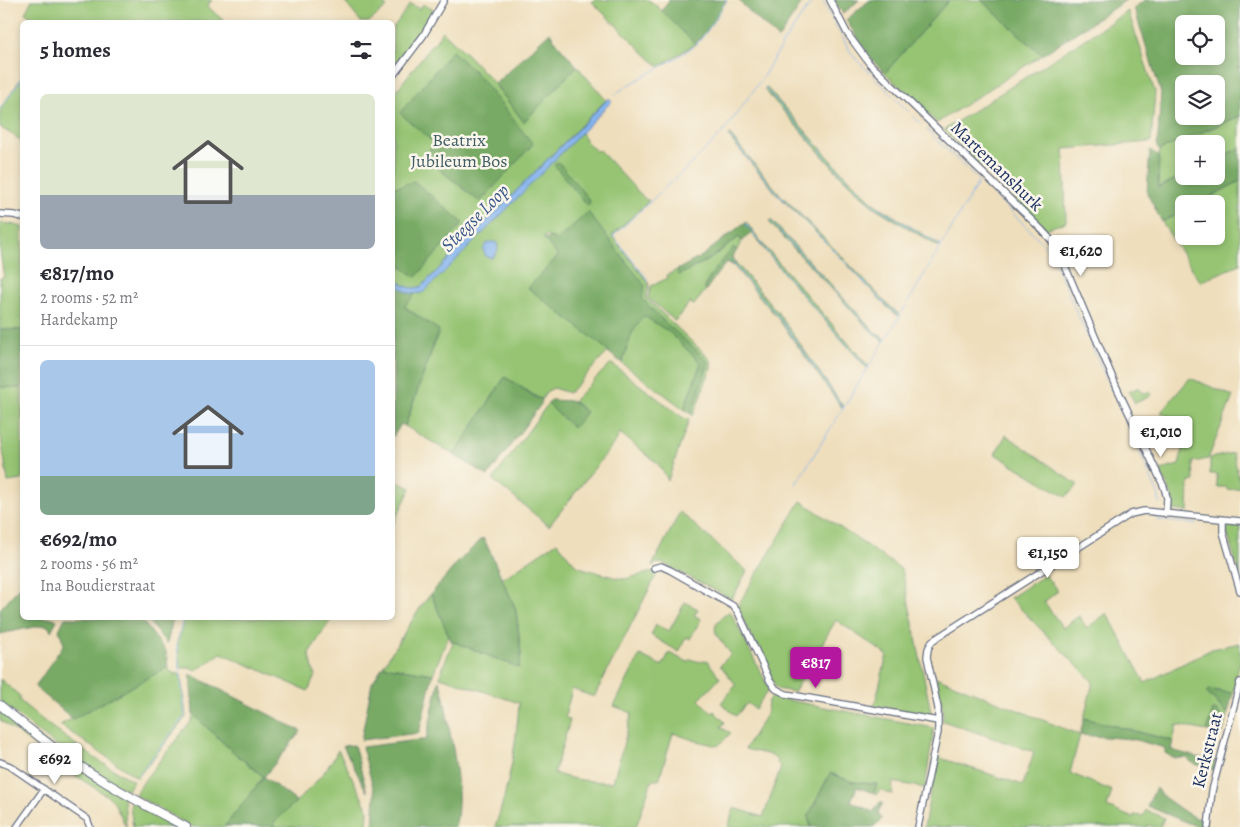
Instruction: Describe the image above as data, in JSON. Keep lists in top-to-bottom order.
{
  "streets": {
    "street": ["Martemanshurk", "Kerkstraat"]
  },
  "water": ["Steegse Loop"],
  "parks": ["Beatrix Jubileum Bos"],
  "page": {
    "map_buttons": ["+", "−"],
    "heading": "5 homes",
    "list": [
      {
        "name": "€817/mo",
        "note": "2 rooms · 52 m² · Hardekamp"
      },
      {
        "name": "€692/mo",
        "note": "2 rooms · 56 m² · Ina Boudierstraat"
      }
    ],
    "price": [
      "€1,620",
      "€1,010",
      "€1,150",
      "€817",
      "€692"
    ]
  }
}
